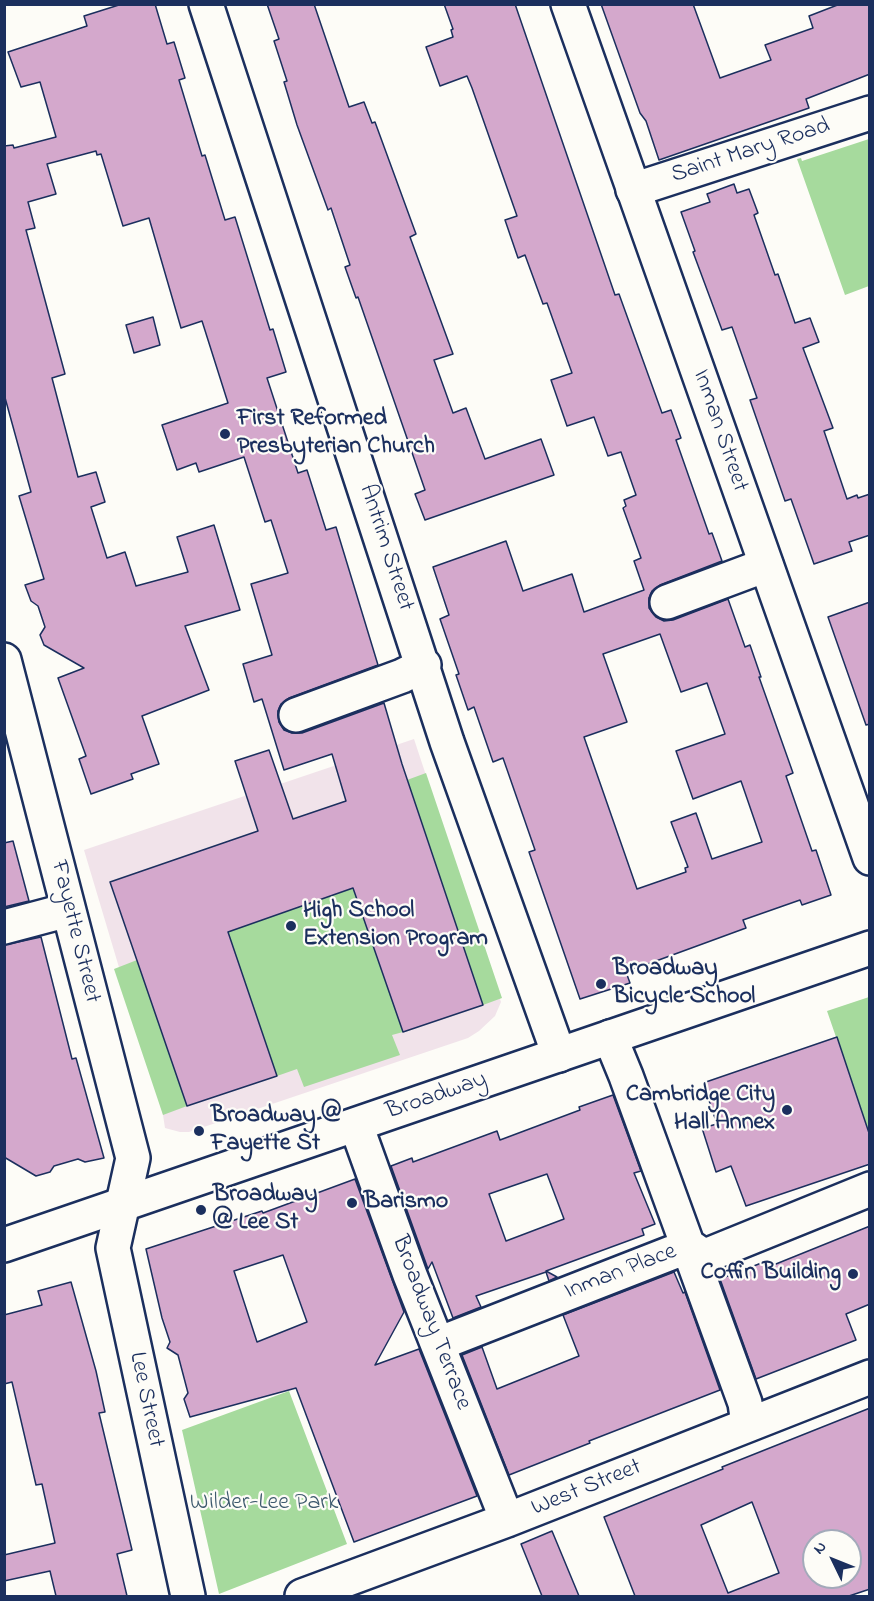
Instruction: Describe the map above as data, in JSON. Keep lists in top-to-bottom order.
{
  "streets": {
    "street": [
      "Saint Mary Road",
      "Inman Street",
      "Antrim Street",
      "Fayette Street",
      "Broadway",
      "Inman Place",
      "Broadway Terrace",
      "Lee Street",
      "West Street"
    ]
  },
  "crossings": [
    ["Saint Mary Road", "Inman Street"],
    ["Antrim Street", "Broadway"],
    ["Fayette Street", "Broadway"],
    ["Fayette Street", "Lee Street"],
    ["Broadway", "Broadway Terrace"],
    ["Broadway", "Lee Street"],
    ["Inman Place", "Broadway Terrace"],
    ["Broadway Terrace", "West Street"]
  ],
  "parks": ["Wilder-Lee Park"],
  "places": [
    "First Reformed Presbyterian Church",
    "High School Extension Program",
    "Broadway Bicycle School",
    "Cambridge City Hall Annex",
    "Broadway @ Fayette St",
    "Barismo",
    "Broadway @ Lee St",
    "Coffin Building"
  ],
  "north": "top left"
}
